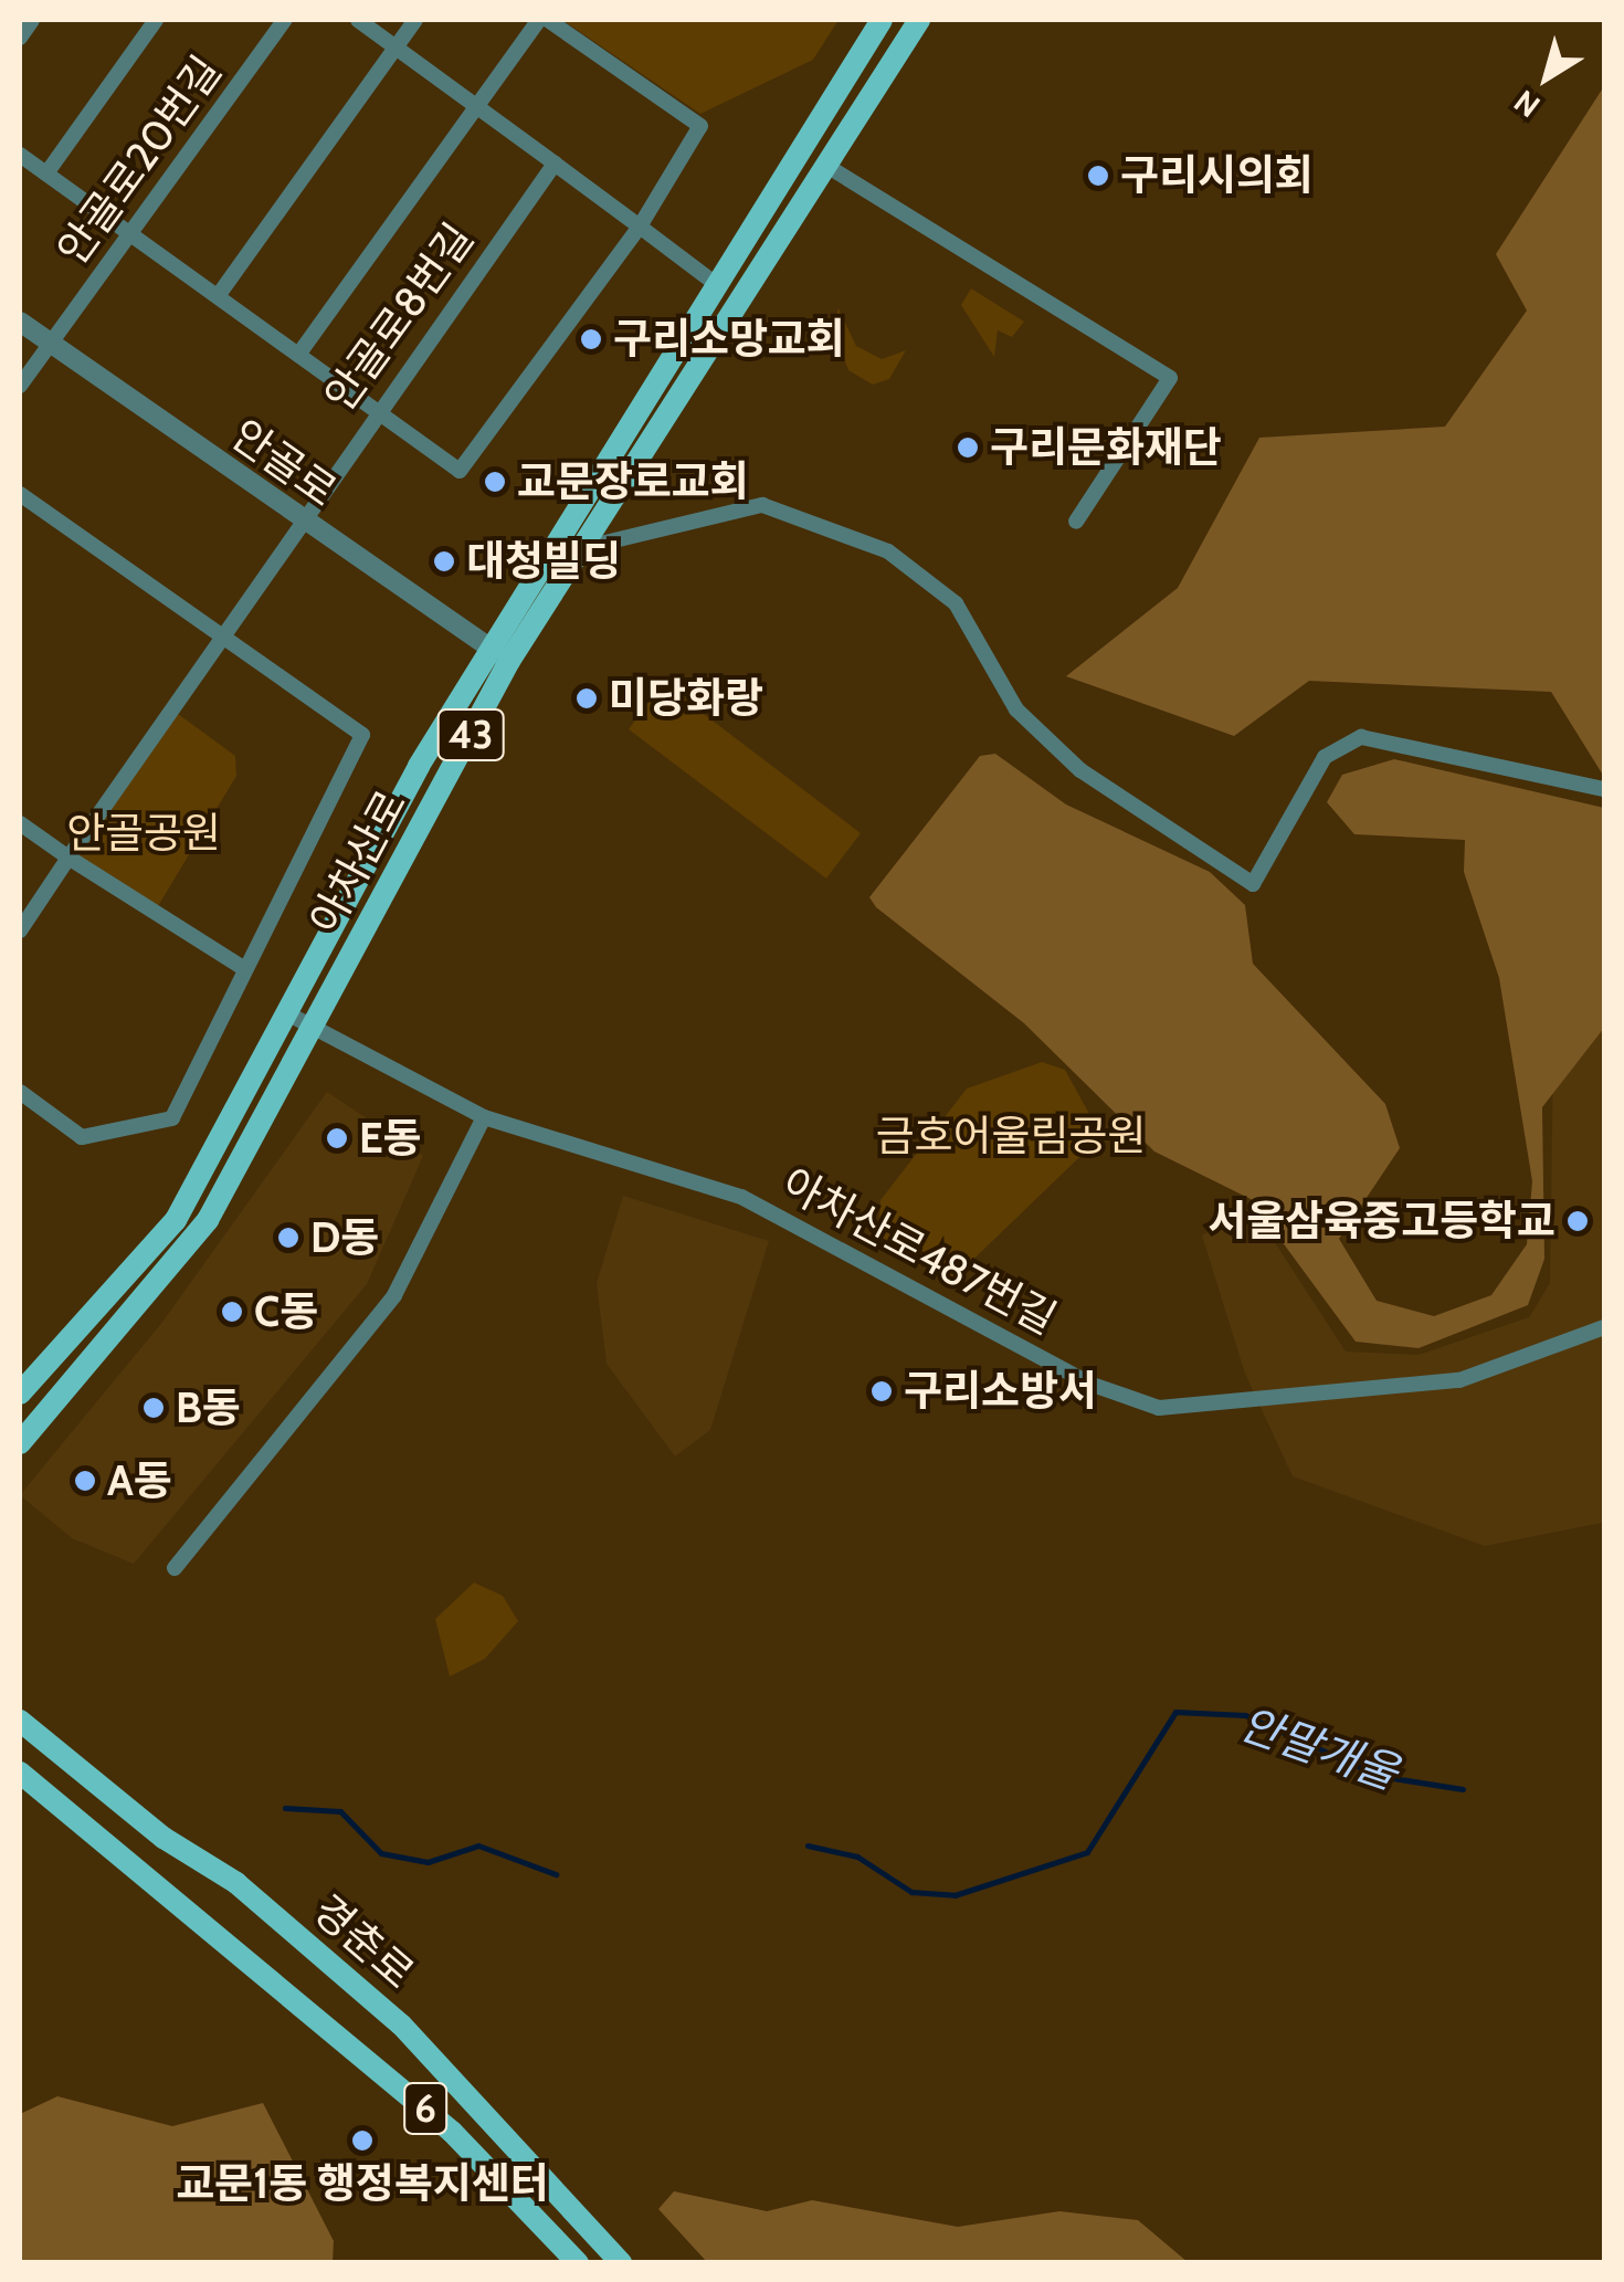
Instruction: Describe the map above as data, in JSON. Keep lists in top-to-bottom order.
{
  "streets": {
    "main road": [
      "43",
      "아차산로",
      "경춘로",
      "6"
    ],
    "street": [
      "안골로20번길",
      "안골로8번길",
      "안골로",
      "아차산로487번길"
    ]
  },
  "crossings": [
    ["안골로20번길", "안골로"],
    ["안골로8번길", "안골로"],
    ["안골로", "아차산로"],
    ["아차산로", "아차산로487번길"]
  ],
  "water": ["안말개울"],
  "parks": ["안골공원", "금호어울림공원"],
  "places": [
    "구리시의회",
    "구리소망교회",
    "구리문화재단",
    "교문장로교회",
    "대청빌딩",
    "미당화랑",
    "E동",
    "서울삼육중고등학교",
    "D동",
    "C동",
    "구리소방서",
    "B동",
    "A동",
    "교문1동 행정복지센터"
  ],
  "north": "bottom left"
}
